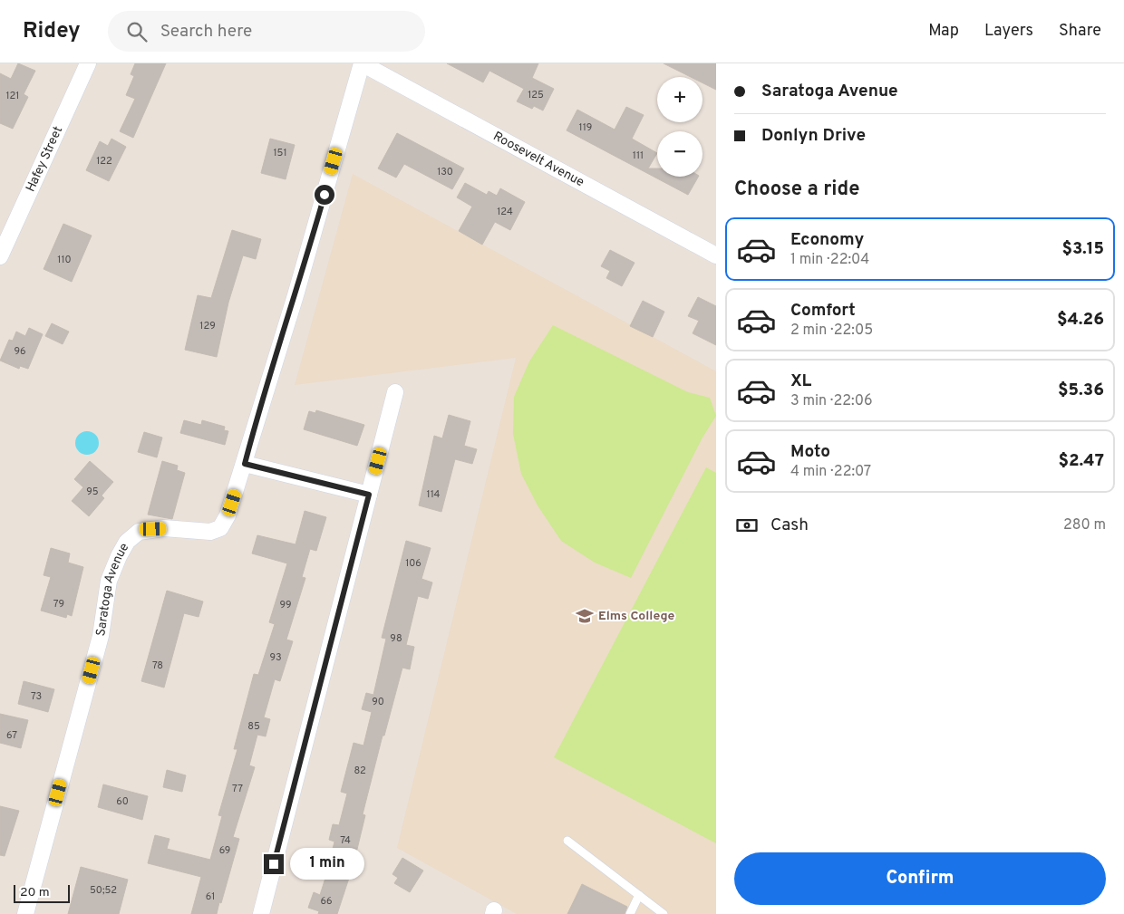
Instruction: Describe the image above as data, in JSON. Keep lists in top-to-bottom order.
{
  "streets": {
    "street": ["Hafey Street", "Roosevelt Avenue", "Saratoga Avenue"]
  },
  "crossings": [
    ["Roosevelt Avenue", "Saratoga Avenue"]
  ],
  "places": {
    "school or university": ["Elms College"]
  },
  "house_numbers": [
    "125",
    "121",
    "119",
    "151",
    "111",
    "122",
    "130",
    "124",
    "110",
    "129",
    "96",
    "95",
    "114",
    "106",
    "79",
    "99",
    "98",
    "93",
    "78",
    "73",
    "90",
    "85",
    "67",
    "82",
    "77",
    "60",
    "74",
    "69",
    "50;52",
    "61",
    "66"
  ],
  "scale_bar": "20 m",
  "page": {
    "header": "Ridey",
    "search": "Search here",
    "nav": ["Map", "Layers", "Share"],
    "banner": ["Saratoga Avenue", "Donlyn Drive"],
    "map_buttons": ["+", "−"],
    "heading": "Choose a ride",
    "list": [
      {
        "name": "Economy",
        "note": "1 min · 22:04",
        "value": "$3.15"
      },
      {
        "name": "Comfort",
        "note": "2 min · 22:05",
        "value": "$4.26"
      },
      {
        "name": "XL",
        "note": "3 min · 22:06",
        "value": "$5.36"
      },
      {
        "name": "Moto",
        "note": "4 min · 22:07",
        "value": "$2.47"
      }
    ],
    "pay": ["Cash", "280 m"],
    "buttons": "Confirm",
    "bubble": "1 min",
    "scale": "20 m"
  }
}
